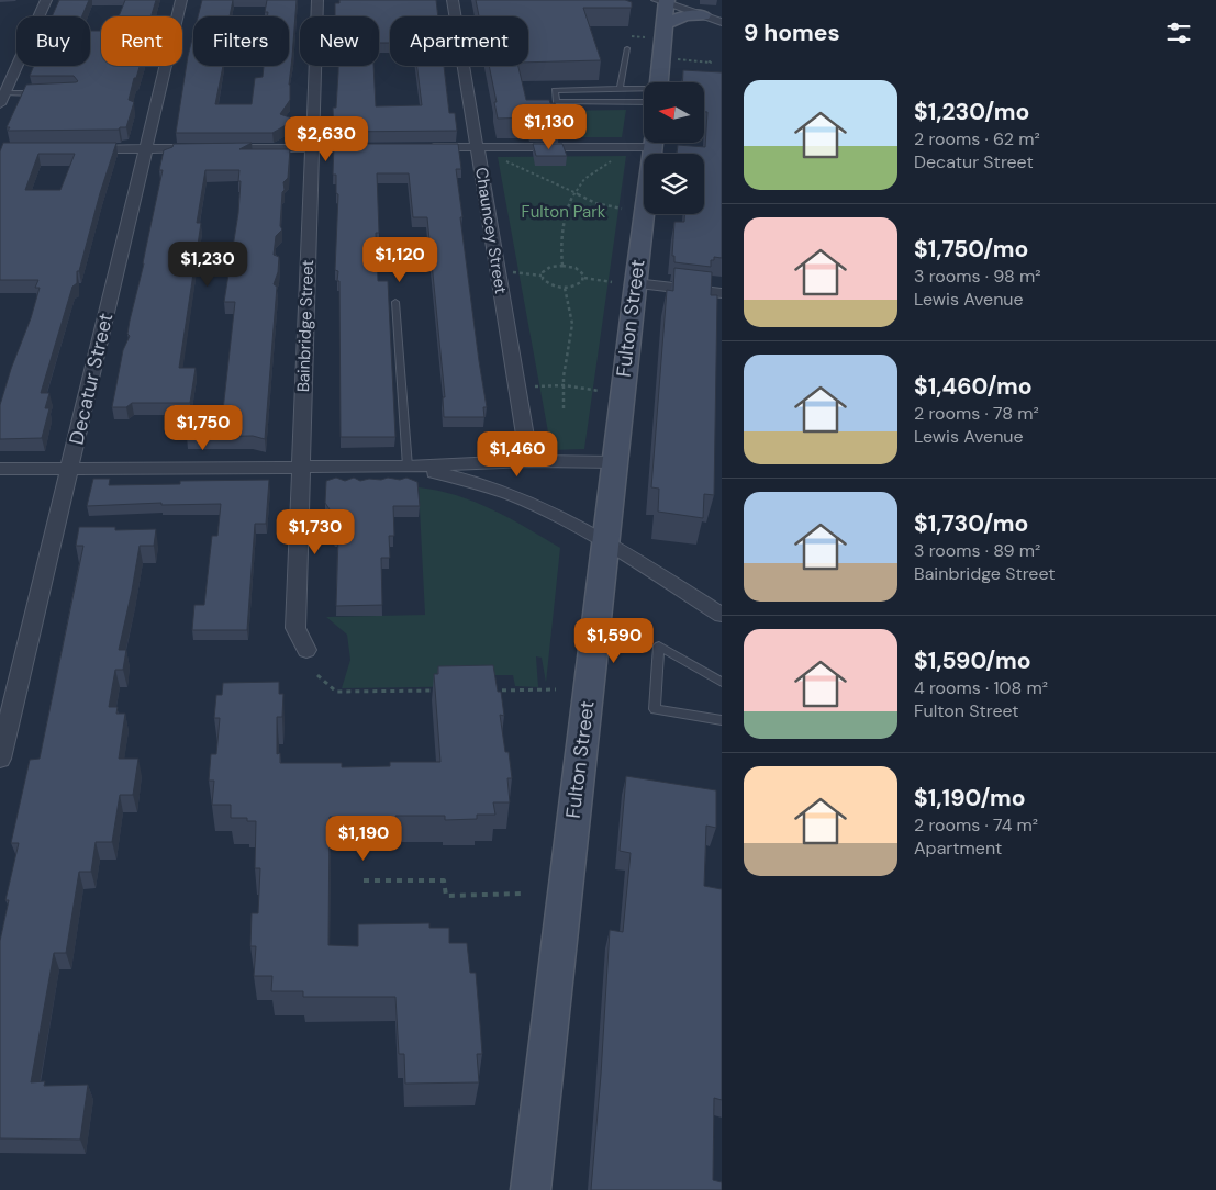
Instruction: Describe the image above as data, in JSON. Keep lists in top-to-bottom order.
{
  "streets": {
    "main road": ["Fulton Street"],
    "street": ["Chauncey Street", "Bainbridge Street", "Decatur Street"]
  },
  "parks": ["Fulton Park"],
  "north": "left",
  "page": {
    "heading": "9 homes",
    "chip": [
      "Buy",
      "Rent",
      "Filters",
      "New",
      "Apartment"
    ],
    "list": [
      {
        "name": "$1,230/mo",
        "note": "2 rooms · 62 m² · Decatur Street"
      },
      {
        "name": "$1,750/mo",
        "note": "3 rooms · 98 m² · Lewis Avenue"
      },
      {
        "name": "$1,460/mo",
        "note": "2 rooms · 78 m² · Lewis Avenue"
      },
      {
        "name": "$1,730/mo",
        "note": "3 rooms · 89 m² · Bainbridge Street"
      },
      {
        "name": "$1,590/mo",
        "note": "4 rooms · 108 m² · Fulton Street"
      },
      {
        "name": "$1,190/mo",
        "note": "2 rooms · 74 m² · Apartment"
      }
    ],
    "price": [
      "$1,130",
      "$2,630",
      "$1,120",
      "$1,230",
      "$1,750",
      "$1,460",
      "$1,730",
      "$1,590",
      "$1,190"
    ]
  }
}
